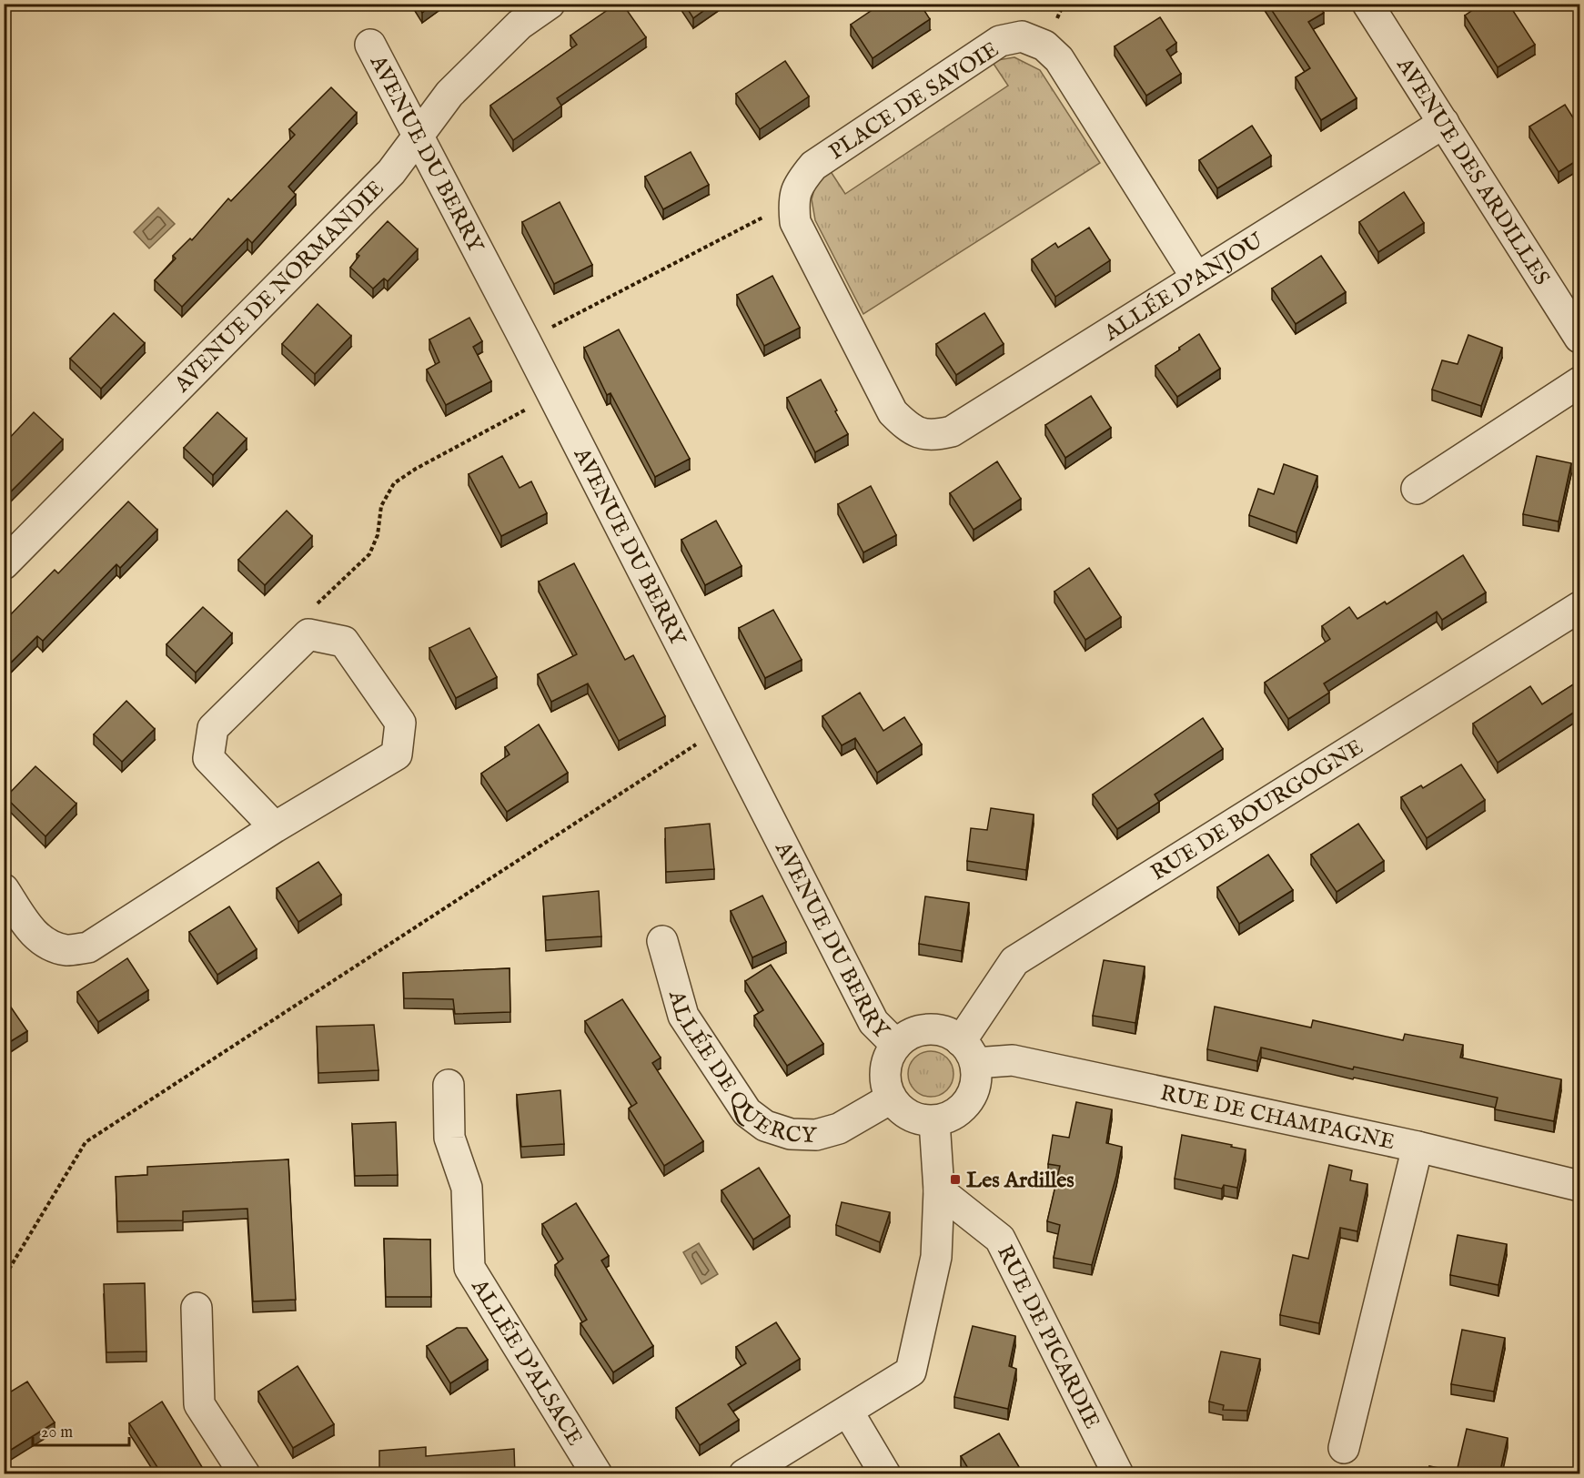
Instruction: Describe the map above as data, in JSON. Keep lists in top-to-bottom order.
{
  "streets": {
    "street": [
      "PLACE DE SAVOIE",
      "AVENUE DU BERRY",
      "AVENUE DES ARDILLES",
      "AVENUE DE NORMANDIE",
      "ALLÉE D'ANJOU",
      "RUE DE BOURGOGNE",
      "ALLÉE DE QUERCY",
      "RUE DE CHAMPAGNE",
      "RUE DE PICARDIE",
      "ALLÉE D'ALSACE"
    ]
  },
  "crossings": [
    ["PLACE DE SAVOIE", "ALLÉE D'ANJOU"],
    ["AVENUE DU BERRY", "AVENUE DE NORMANDIE"],
    ["AVENUE DU BERRY", "RUE DE BOURGOGNE"],
    ["AVENUE DU BERRY", "ALLÉE DE QUERCY"],
    ["AVENUE DU BERRY", "RUE DE CHAMPAGNE"],
    ["AVENUE DES ARDILLES", "ALLÉE D'ANJOU"],
    ["RUE DE BOURGOGNE", "ALLÉE DE QUERCY"],
    ["RUE DE BOURGOGNE", "RUE DE CHAMPAGNE"],
    ["ALLÉE DE QUERCY", "RUE DE CHAMPAGNE"]
  ],
  "places": {
    "transit": ["Les Ardilles"]
  },
  "scale_bar": "20 m"
}
